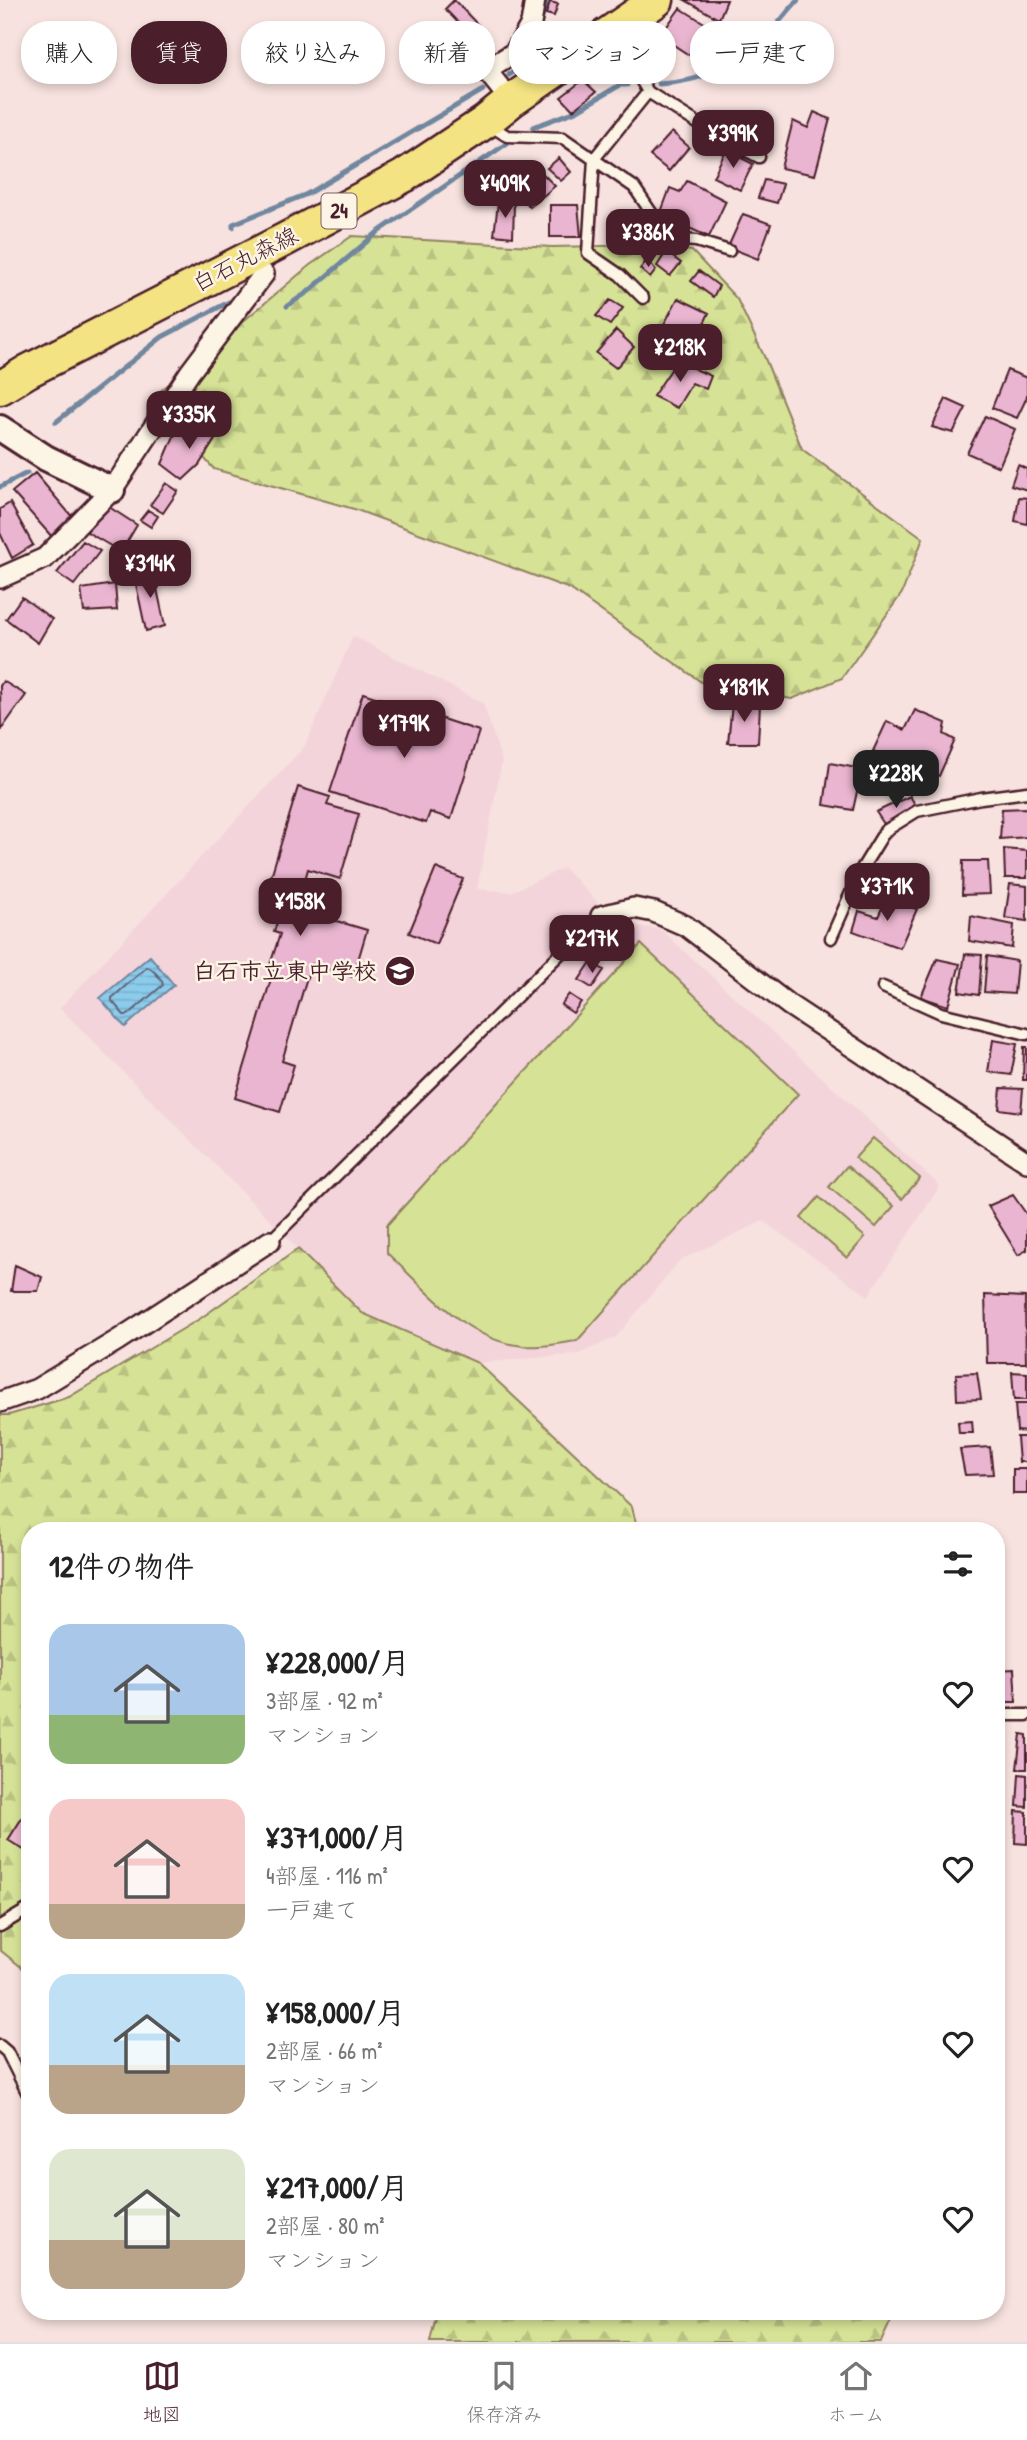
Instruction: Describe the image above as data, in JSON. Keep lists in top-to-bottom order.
{
  "streets": {
    "main road": ["24", "白石丸森線"]
  },
  "places": {
    "school or university": ["白石市立東中学校"]
  },
  "page": {
    "chip": [
      "購入",
      "賃貸",
      "絞り込み",
      "新着",
      "マンション",
      "一戸建て"
    ],
    "price": [
      "¥399K",
      "¥409K",
      "¥386K",
      "¥218K",
      "¥335K",
      "¥314K",
      "¥181K",
      "¥179K",
      "¥228K",
      "¥371K",
      "¥158K",
      "¥217K"
    ],
    "heading": "12件の物件",
    "list": [
      {
        "name": "¥228,000/月",
        "note": "3部屋 · 92 m² · マンション"
      },
      {
        "name": "¥371,000/月",
        "note": "4部屋 · 116 m² · 一戸建て"
      },
      {
        "name": "¥158,000/月",
        "note": "2部屋 · 66 m² · マンション"
      },
      {
        "name": "¥217,000/月",
        "note": "2部屋 · 80 m² · マンション"
      }
    ],
    "tabs": ["地図", "保存済み", "ホーム"]
  }
}
